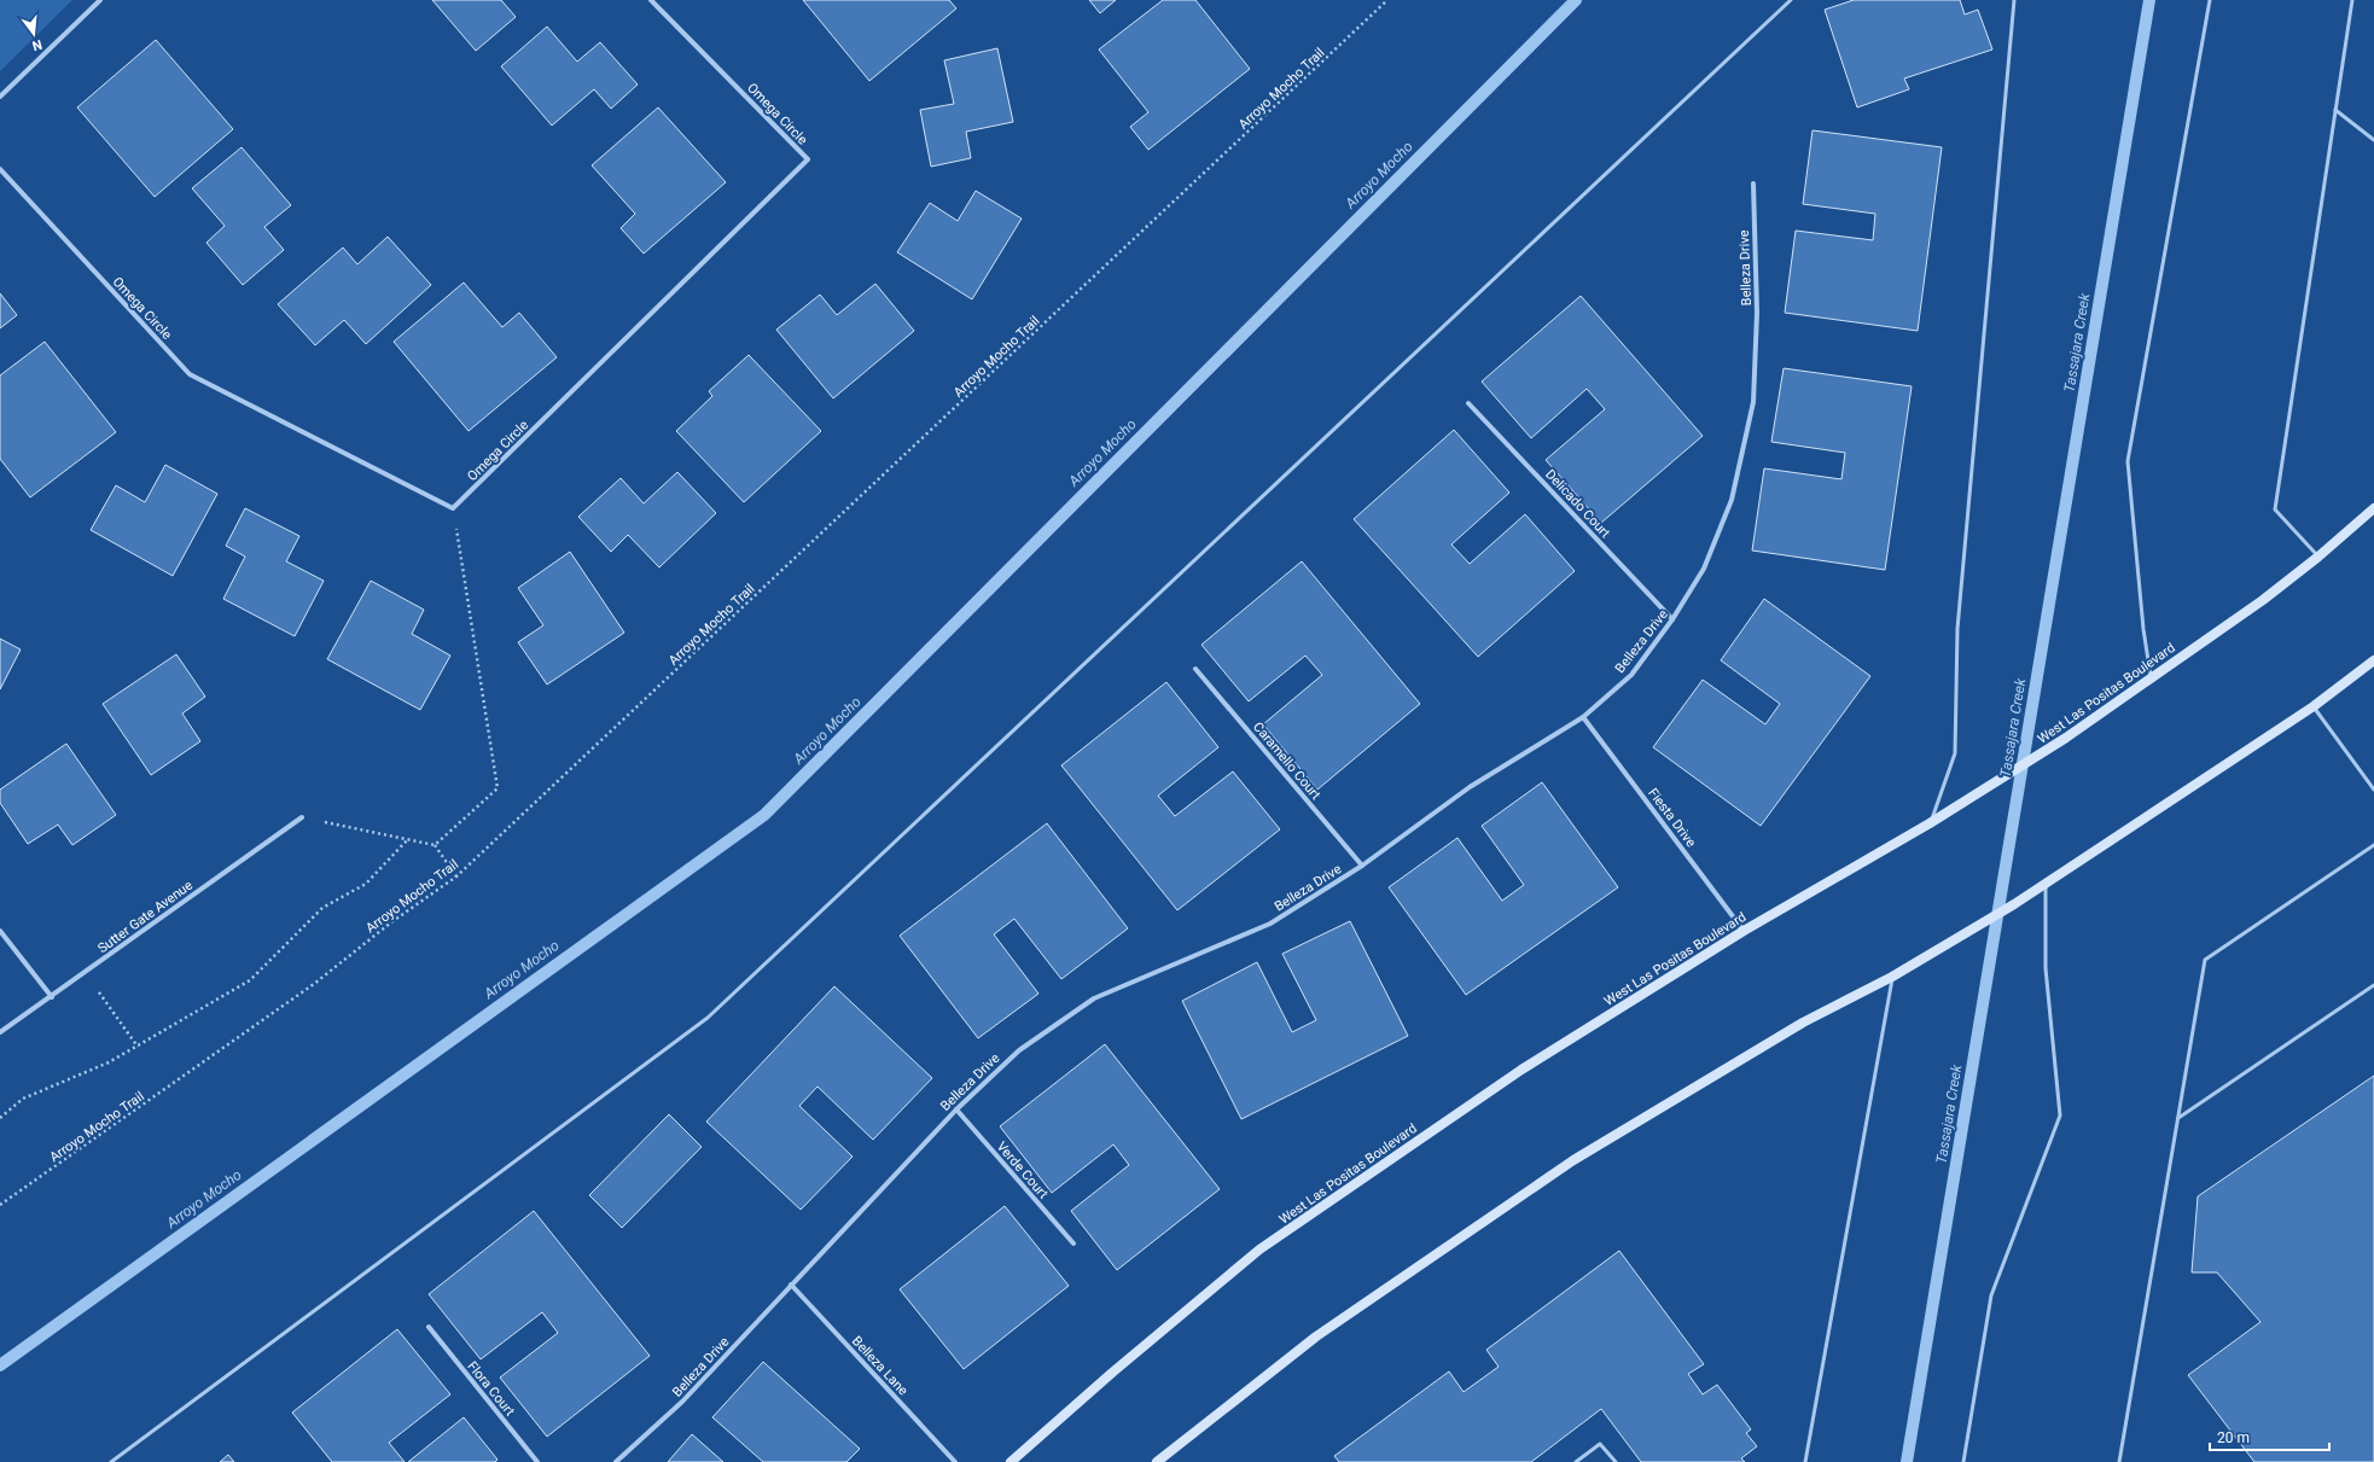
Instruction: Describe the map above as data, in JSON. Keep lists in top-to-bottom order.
{
  "streets": {
    "main road": ["West Las Positas Boulevard"],
    "street": [
      "Omega Circle",
      "Belleza Drive",
      "Delicado Court",
      "Caramello Court",
      "Fiesta Drive",
      "Sutter Gate Avenue",
      "Verde Court",
      "Belleza Lane",
      "Flora Court"
    ],
    "path": ["Arroyo Mocho Trail"]
  },
  "crossings": [
    ["Belleza Drive", "Delicado Court"],
    ["Belleza Drive", "Caramello Court"],
    ["Belleza Drive", "Fiesta Drive"],
    ["Belleza Drive", "Verde Court"],
    ["Belleza Drive", "Belleza Lane"],
    ["West Las Positas Boulevard", "Fiesta Drive"]
  ],
  "water": ["Arroyo Mocho", "Tassajara Creek"],
  "scale_bar": "20 m",
  "north": "bottom"
}
